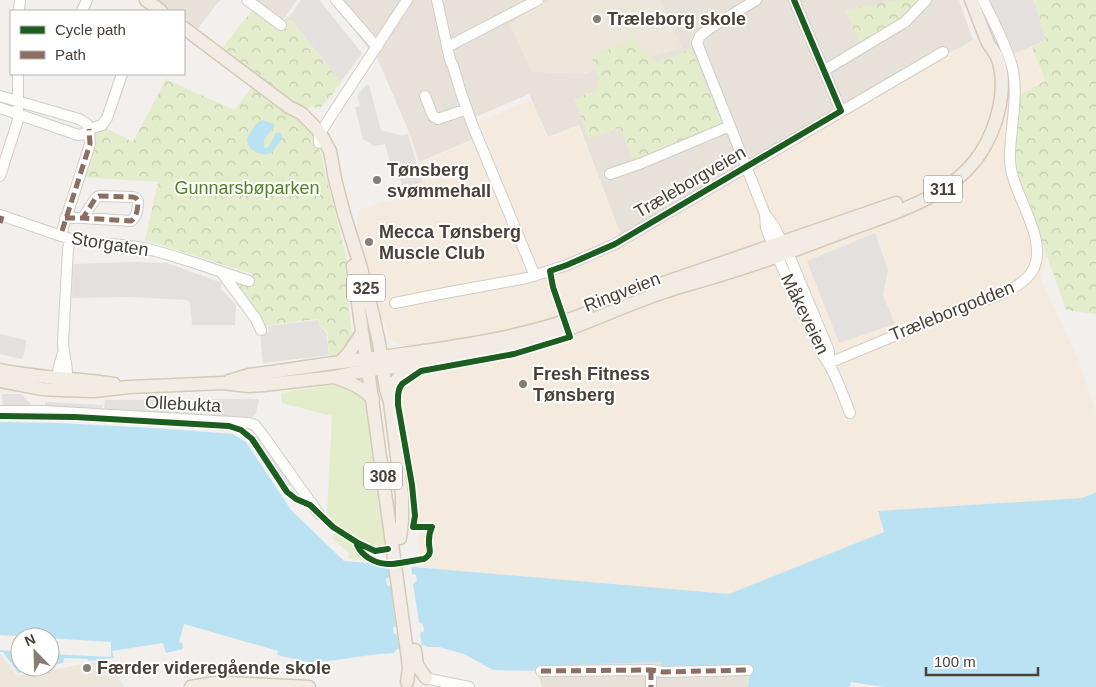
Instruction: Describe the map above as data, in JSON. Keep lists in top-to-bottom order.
{
  "streets": {
    "main road": [
      "311",
      "325",
      "Ringveien",
      "308"
    ],
    "street": [
      "Træleborgveien",
      "Storgaten",
      "Træleborgodden",
      "Måkeveien",
      "Ollebukta"
    ]
  },
  "crossings": [
    ["325", "Ringveien"],
    ["325", "308"],
    ["Ringveien", "Måkeveien"],
    ["Ringveien", "308"],
    ["Træleborgodden", "Måkeveien"]
  ],
  "parks": ["Gunnarsbøparken"],
  "places": [
    "Træleborg skole",
    "Tønsberg svømmehall",
    "Mecca Tønsberg Muscle Club",
    "Fresh Fitness Tønsberg",
    "Færder videregående skole"
  ],
  "legend": ["Cycle path", "Path"],
  "scale_bar": "100 m",
  "north": "top left"
}
